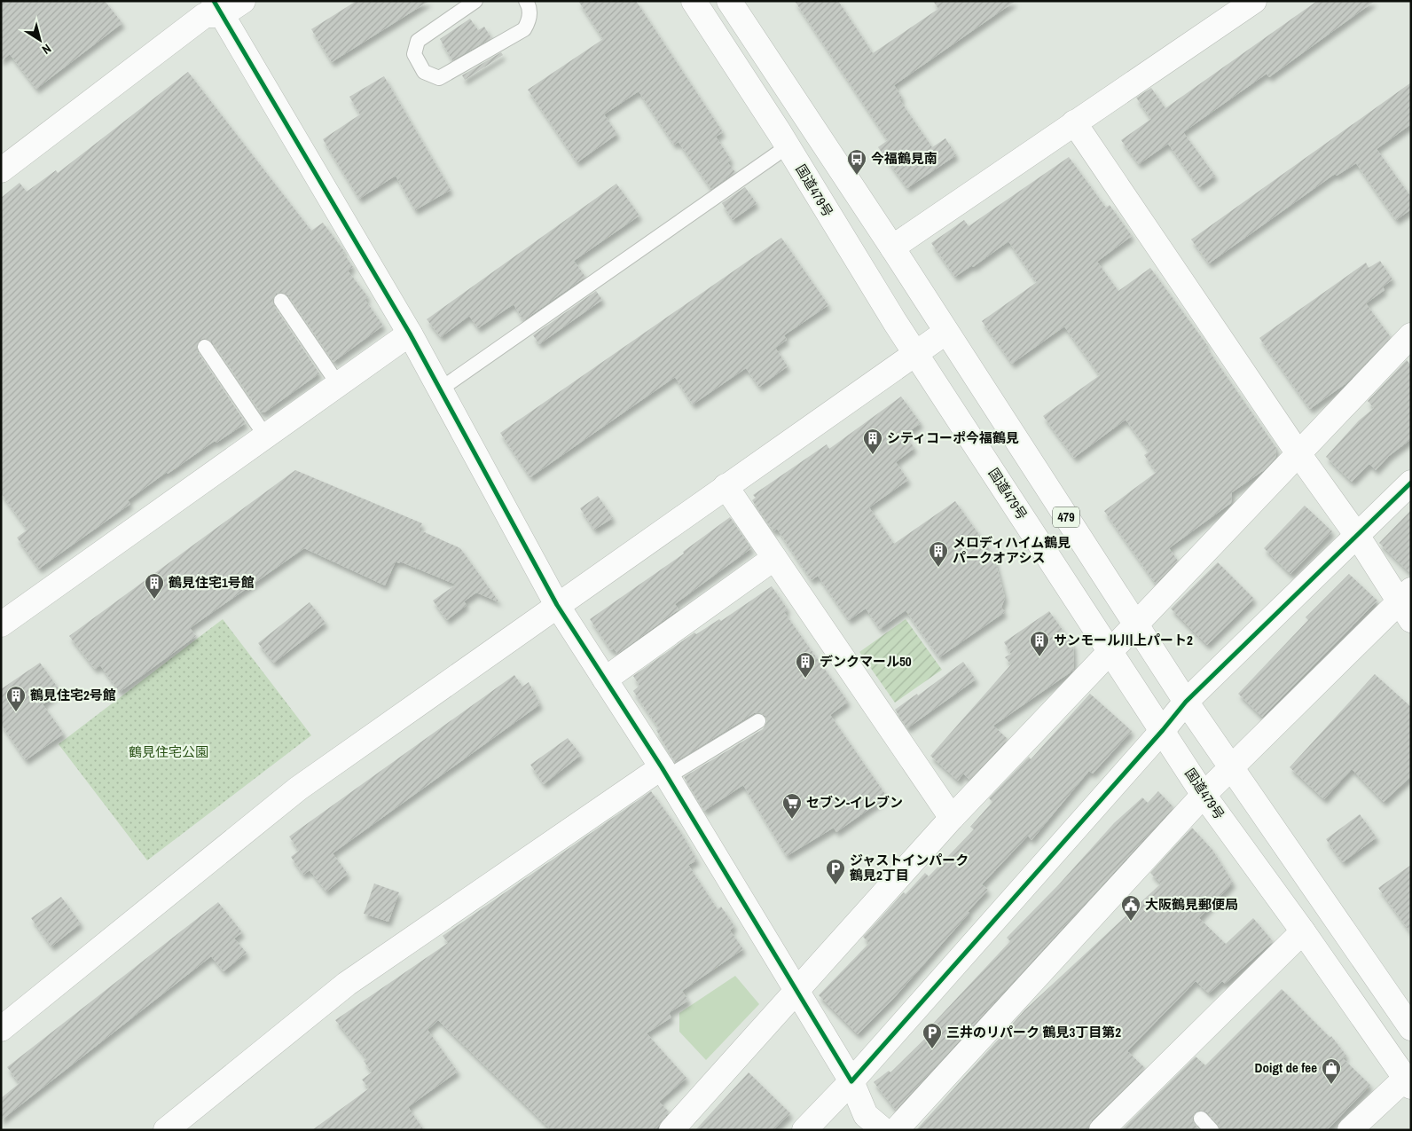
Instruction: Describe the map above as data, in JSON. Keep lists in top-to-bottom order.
{
  "streets": {
    "main road": ["国道479号", "479"]
  },
  "parks": ["鶴見住宅公園"],
  "places": {
    "bus stop": ["今福鶴見南"],
    "building": [
      "シティコーポ今福鶴見",
      "メロディハイム鶴見 パークオアシス",
      "鶴見住宅1号館",
      "サンモール川上パート2",
      "デンクマール50",
      "鶴見住宅2号館"
    ],
    "supermarket": ["セブン-イレブン"],
    "parking": ["ジャストインパーク 鶴見2丁目", "三井のリパーク 鶴見3丁目第2"],
    "public building": ["大阪鶴見郵便局"],
    "shop": ["Doigt de fee"]
  },
  "north": "bottom right"
}
